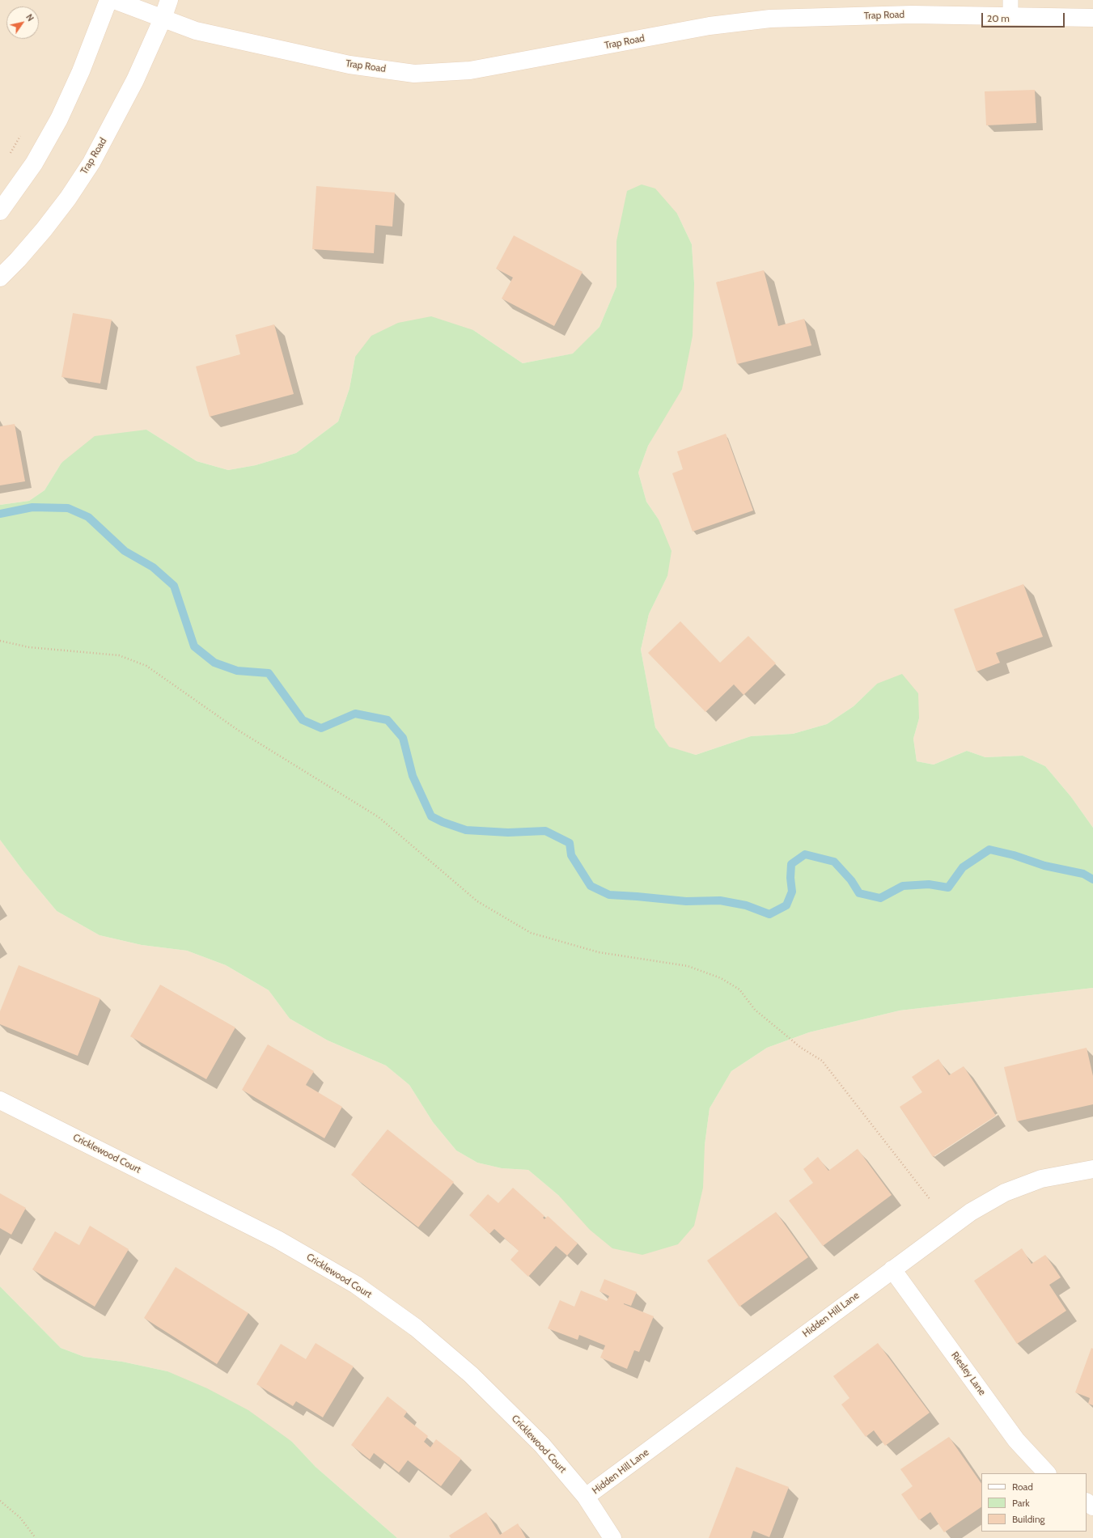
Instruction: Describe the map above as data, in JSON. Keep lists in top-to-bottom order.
{
  "streets": {
    "street": [
      "Trap Road",
      "Cricklewood Court",
      "Hidden Hill Lane",
      "Riesley Lane"
    ]
  },
  "crossings": [
    ["Cricklewood Court", "Hidden Hill Lane"],
    ["Hidden Hill Lane", "Riesley Lane"]
  ],
  "legend": ["Road", "Park", "Building"],
  "scale_bar": "20 m",
  "north": "top right"
}
